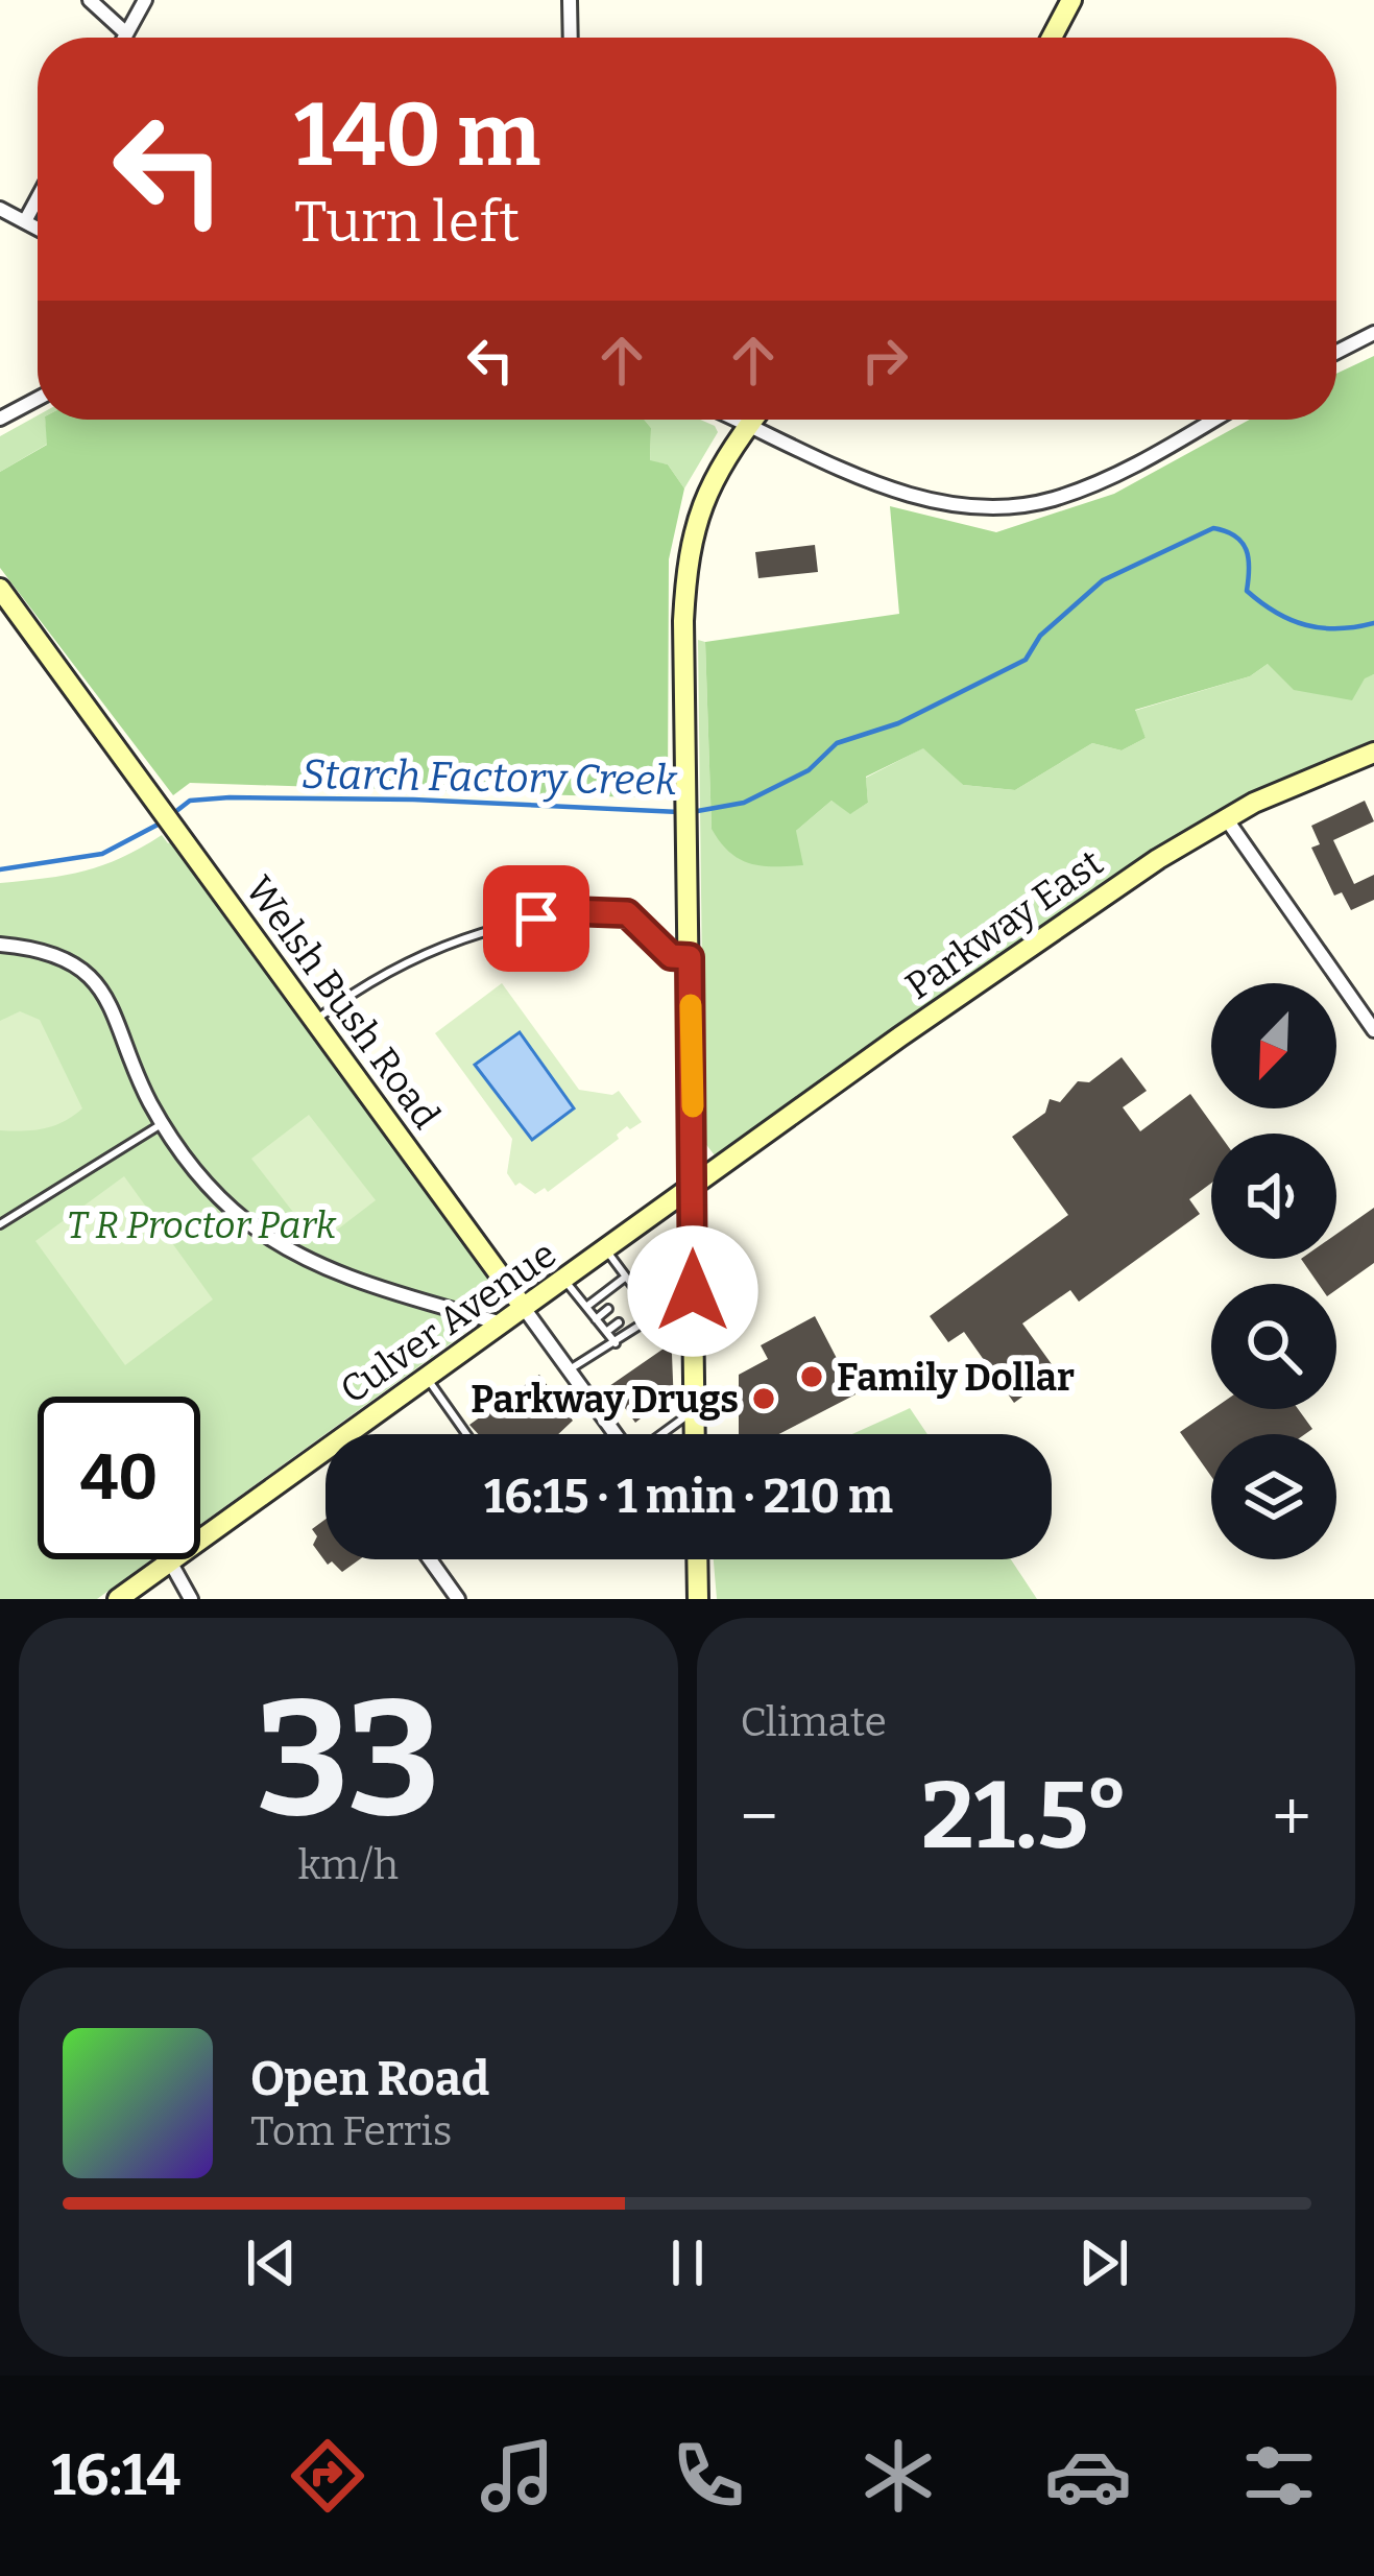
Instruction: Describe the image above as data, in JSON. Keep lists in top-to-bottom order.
{
  "streets": {
    "street": ["Parkway East", "Welsh Bush Road", "Culver Avenue"]
  },
  "crossings": [
    ["Parkway East", "Culver Avenue"],
    ["Welsh Bush Road", "Culver Avenue"]
  ],
  "water": ["Starch Factory Creek"],
  "parks": ["T R Proctor Park"],
  "places": ["Family Dollar", "Parkway Drugs"],
  "north": "bottom left",
  "page": {
    "turn": ["140 m", "Turn left"],
    "limit": "40",
    "trip": "16:15 · 1 min · 210 m",
    "tile": [
      ["33", "km/h"],
      "Climate"
    ],
    "heat": ["−", "21.5°", "+"],
    "song": ["Open Road", "Tom Ferris"],
    "tabs": "16:14"
  }
}
